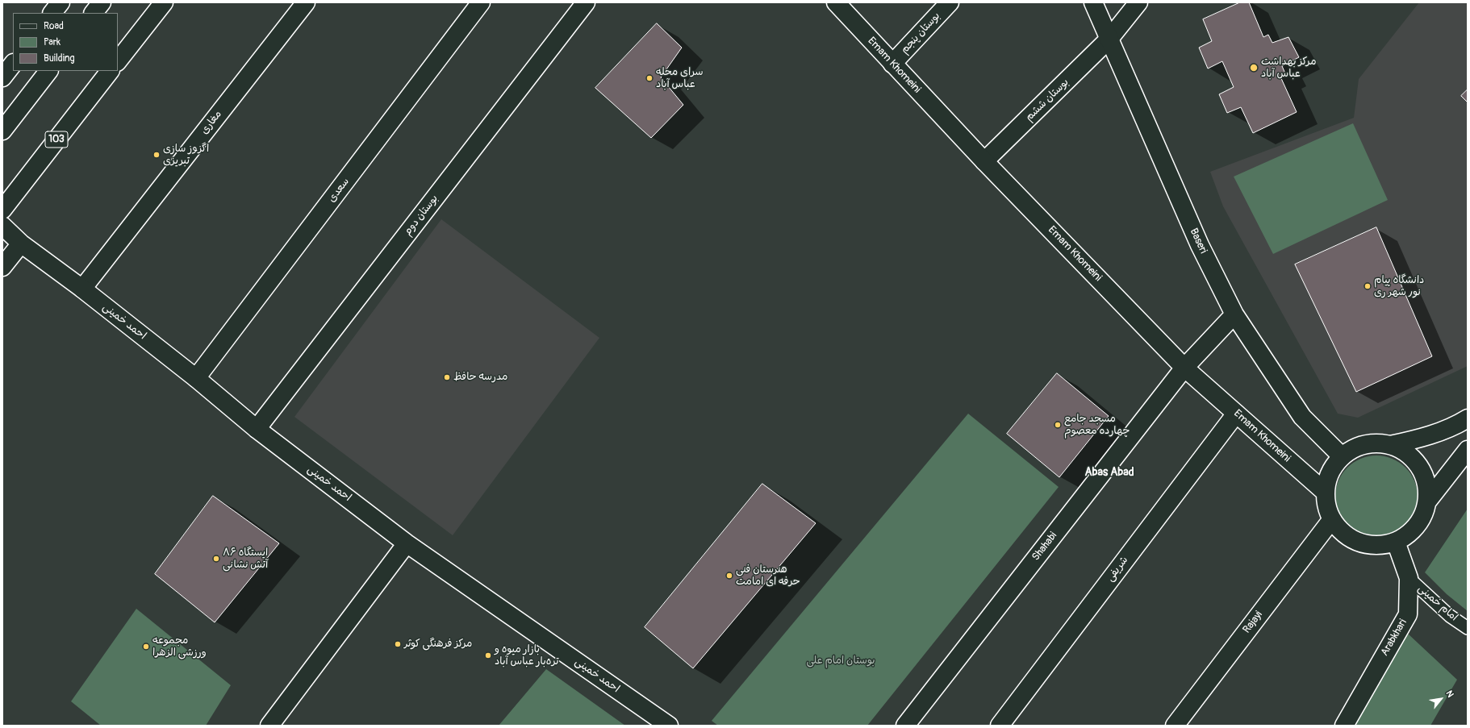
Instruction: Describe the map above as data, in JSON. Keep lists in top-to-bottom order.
{
  "streets": {
    "main road": [
      "بوستان پنجم",
      "Emam Khomeini",
      "بوستان ششم",
      "مغاری",
      "103",
      "سعدی",
      "بوستان دوم",
      "Baseri",
      "احمد خمینی",
      "Shahabi",
      "شریفی",
      "Rajayi",
      "Arabkhari"
    ],
    "lane": ["امام خمینی"]
  },
  "crossings": [
    ["بوستان پنجم", "Emam Khomeini"],
    ["Emam Khomeini", "بوستان ششم"],
    ["Emam Khomeini", "Baseri"],
    ["Emam Khomeini", "Shahabi"],
    ["Emam Khomeini", "شریفی"],
    ["Emam Khomeini", "Rajayi"],
    ["Emam Khomeini", "Arabkhari"],
    ["بوستان ششم", "Baseri"],
    ["مغاری", "احمد خمینی"],
    ["سعدی", "احمد خمینی"],
    ["بوستان دوم", "احمد خمینی"],
    ["Baseri", "Shahabi"],
    ["Baseri", "Rajayi"],
    ["Baseri", "Arabkhari"],
    ["امام خمینی", "Arabkhari"],
    ["Rajayi", "Arabkhari"]
  ],
  "districts": ["Abas Abad"],
  "parks": ["بوستان امام علی"],
  "places": [
    "مرکز ‌بهداشت عباس آباد",
    "سرای محله عباس آباد",
    "اگزوز سازی تبریزی",
    "دانشگاه پیام نور شهر ری",
    "مدرسه حافظ",
    "مسجد جامع چهارده معصوم",
    "ایستگاه ۸۶ آتش نشانی",
    "هنرستان فنی حرفه ای امامت",
    "مرکز فرهنگی کوثر",
    "مجموعه ورزشی الزهرا",
    "بازار میوه و تره‌بار عباس آباد"
  ],
  "legend": ["Road", "Park", "Building"],
  "north": "top right"
}
